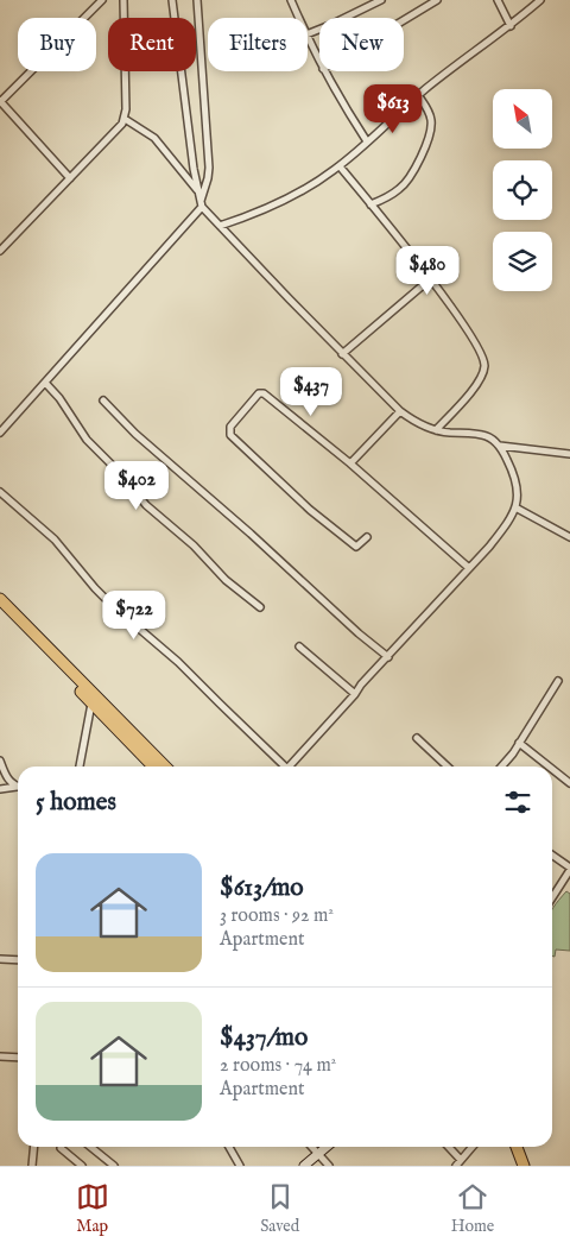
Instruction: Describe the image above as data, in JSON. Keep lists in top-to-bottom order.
{
  "north": "top left",
  "page": {
    "chip": [
      "Buy",
      "Rent",
      "Filters",
      "New"
    ],
    "price": [
      "$613",
      "$480",
      "$437",
      "$402",
      "$722"
    ],
    "heading": "5 homes",
    "list": [
      {
        "name": "$613/mo",
        "note": "3 rooms · 92 m² · Apartment"
      },
      {
        "name": "$437/mo",
        "note": "2 rooms · 74 m² · Apartment"
      }
    ],
    "tabs": ["Map", "Saved", "Home"]
  }
}
